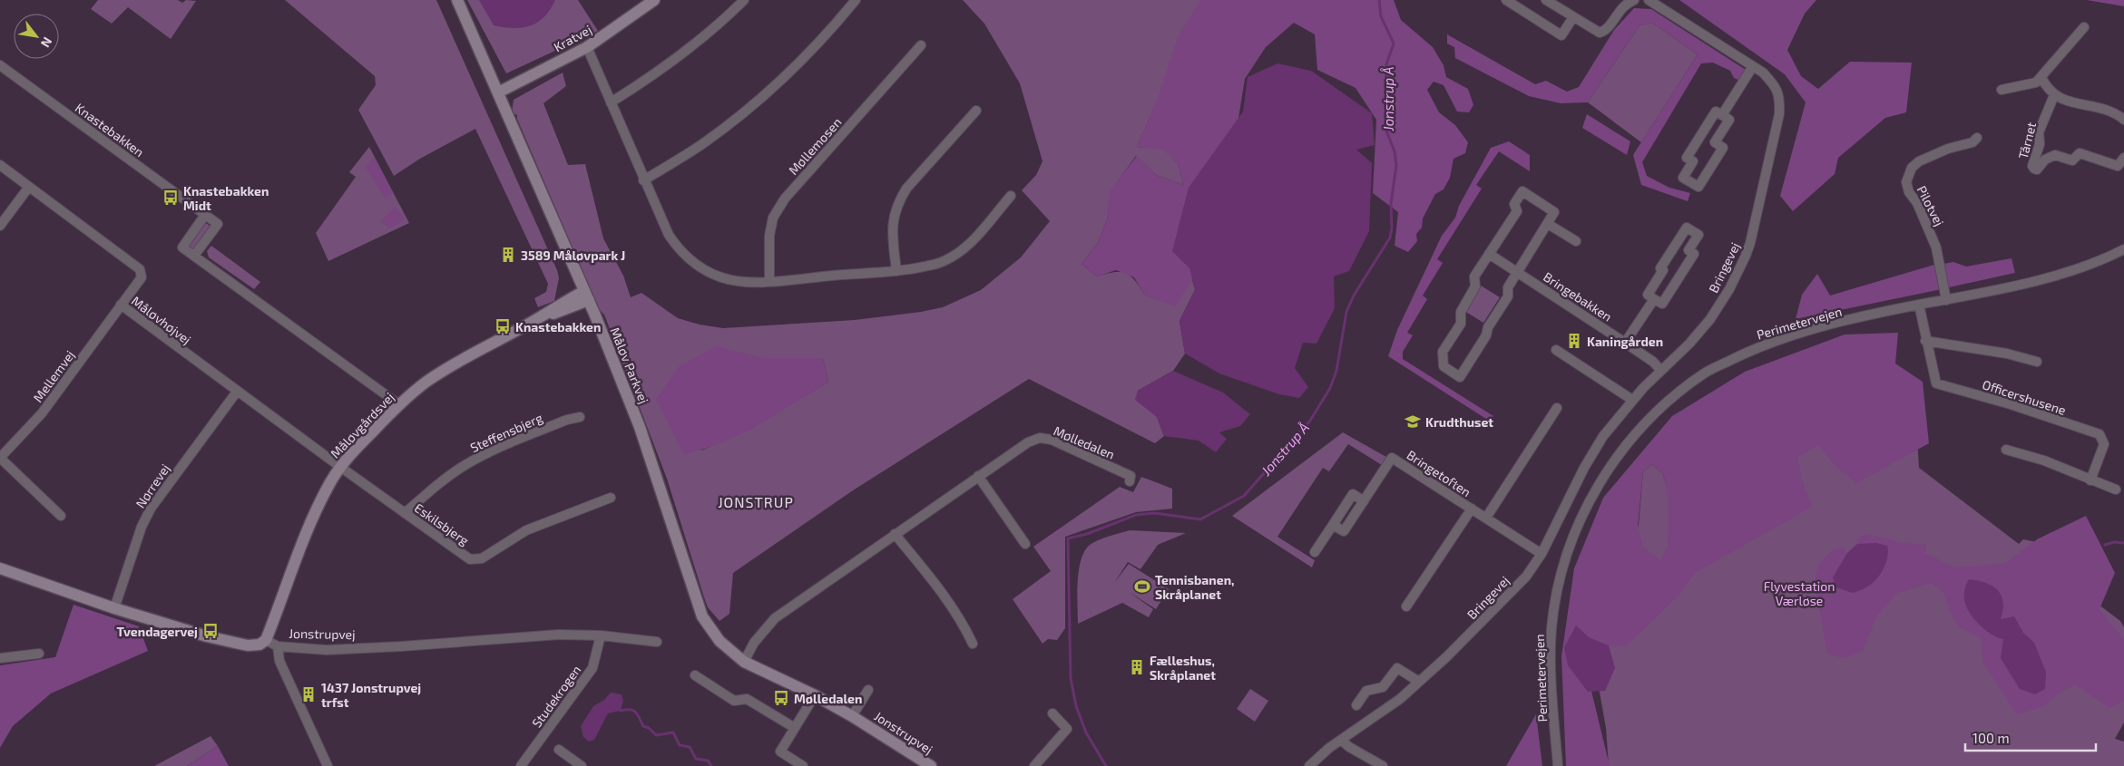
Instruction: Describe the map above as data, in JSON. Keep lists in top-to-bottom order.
{
  "streets": {
    "street": [
      "Kratvej",
      "Knastebakken",
      "Tårnet",
      "Møllemosen",
      "Pilotvej",
      "Bringevej",
      "Bringebakken",
      "Måløvhøjvej",
      "Perimetervejen",
      "Måløv Parkvej",
      "Mellemvej",
      "Officershusene",
      "Måløvgårdsvej",
      "Steffensbjerg",
      "Mølledalen",
      "Bringetoften",
      "Nørrevej",
      "Eskilsbjerg",
      "Jonstrupvej",
      "Studekrogen"
    ]
  },
  "crossings": [
    ["Kratvej", "Måløv Parkvej"],
    ["Pilotvej", "Perimetervejen"],
    ["Bringevej", "Bringebakken"],
    ["Bringevej", "Bringetoften"],
    ["Måløvhøjvej", "Mellemvej"],
    ["Måløvhøjvej", "Måløvgårdsvej"],
    ["Måløvhøjvej", "Nørrevej"],
    ["Måløvhøjvej", "Eskilsbjerg"],
    ["Perimetervejen", "Officershusene"],
    ["Måløv Parkvej", "Måløvgårdsvej"],
    ["Måløv Parkvej", "Mølledalen"],
    ["Måløv Parkvej", "Jonstrupvej"],
    ["Måløvgårdsvej", "Eskilsbjerg"],
    ["Måløvgårdsvej", "Jonstrupvej"],
    ["Steffensbjerg", "Eskilsbjerg"],
    ["Mølledalen", "Jonstrupvej"],
    ["Jonstrupvej", "Studekrogen"]
  ],
  "districts": ["JONSTRUP"],
  "water": ["Jonstrup Å"],
  "parks": ["Flyvestation Værløse"],
  "places": {
    "bus stop": [
      "Knastebakken Midt",
      "Knastebakken",
      "Tvendagervej",
      "Mølledalen"
    ],
    "building": [
      "3589 Måløvpark J",
      "Kaningården",
      "Fælleshus, Skråplanet",
      "1437 Jonstrupvej trfst"
    ],
    "school or university": ["Krudthuset"],
    "sports": ["Tennisbanen, Skråplanet"]
  },
  "scale_bar": "100 m",
  "north": "bottom right"
}
